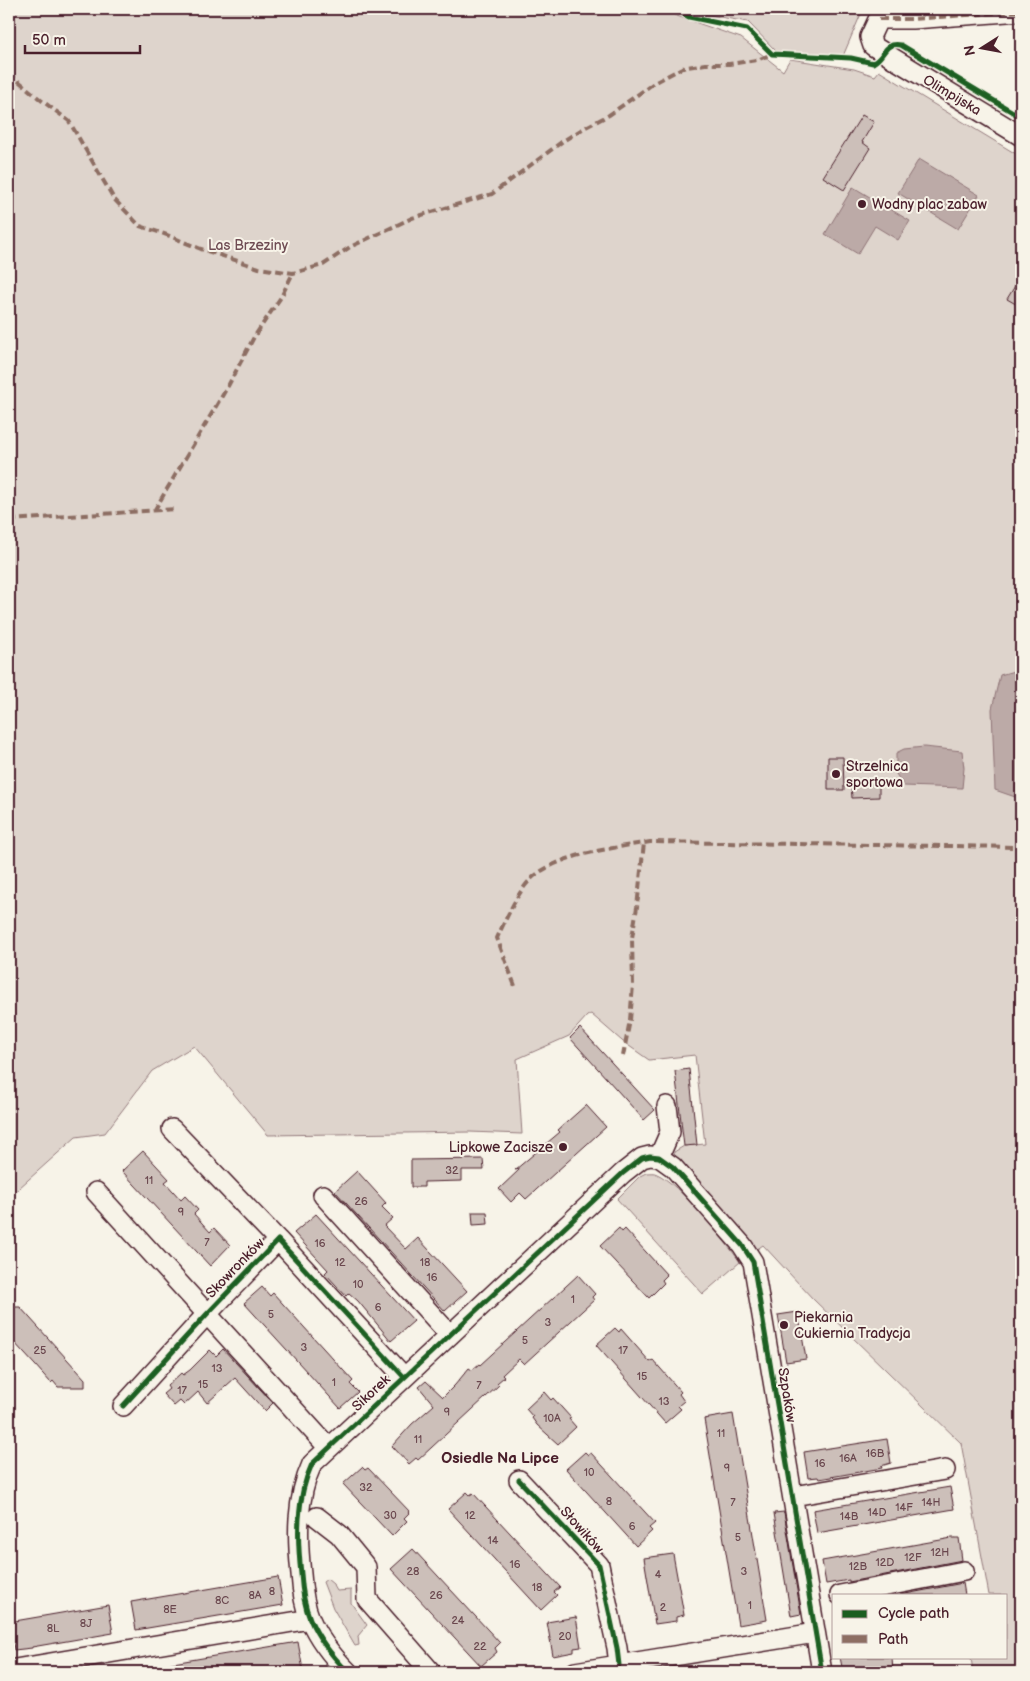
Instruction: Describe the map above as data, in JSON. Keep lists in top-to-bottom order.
{
  "streets": {
    "street": [
      "Olimpijska",
      "Skowronków",
      "Sikorek",
      "Szpaków",
      "Słowików"
    ]
  },
  "crossings": [
    ["Skowronków", "Sikorek"],
    ["Sikorek", "Szpaków"]
  ],
  "districts": ["Osiedle Na Lipce"],
  "parks": ["Las Brzeziny"],
  "places": [
    "Wodny plac zabaw",
    "Strzelnica sportowa",
    "Lipkowe Zacisze",
    "Piekarnia Cukiernia Tradycja"
  ],
  "house_numbers": [
    "32",
    "11",
    "26",
    "9",
    "7",
    "16",
    "12",
    "18",
    "16",
    "10",
    "1",
    "6",
    "5",
    "3",
    "5",
    "3",
    "25",
    "17",
    "13",
    "15",
    "1",
    "15",
    "7",
    "17",
    "13",
    "9",
    "10A",
    "11",
    "11",
    "16B",
    "16A",
    "16",
    "9",
    "10",
    "32",
    "8",
    "7",
    "14H",
    "14F",
    "14D",
    "30",
    "12",
    "14B",
    "6",
    "5",
    "14",
    "12H",
    "12F",
    "12D",
    "16",
    "12B",
    "28",
    "3",
    "4",
    "18",
    "8",
    "8A",
    "26",
    "8C",
    "1",
    "2",
    "8E",
    "24",
    "8J",
    "8L",
    "20",
    "22"
  ],
  "legend": ["Cycle path", "Path"],
  "scale_bar": "50 m",
  "north": "left"
}
